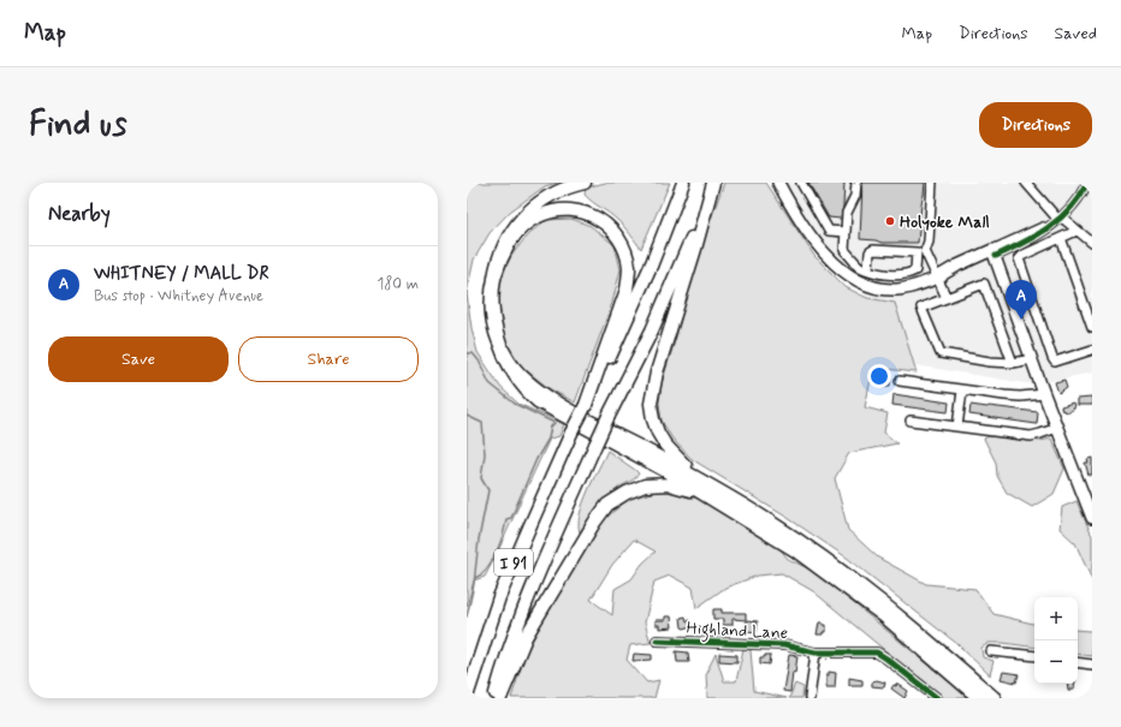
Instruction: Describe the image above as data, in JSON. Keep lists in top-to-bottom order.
{
  "streets": {
    "highway": ["I 91"],
    "street": ["Highland Lane"]
  },
  "places": ["Holyoke Mall"],
  "page": {
    "header": "Map",
    "nav": ["Map", "Directions", "Saved"],
    "buttons": [
      "Directions",
      ["Save", "Share"]
    ],
    "title": "Find us",
    "heading": "Nearby",
    "list": [
      {
        "mark": "A",
        "name": "WHITNEY / MALL DR",
        "note": "Bus stop · Whitney Avenue",
        "value": "180 m"
      }
    ],
    "pins": "A",
    "map_buttons": ["+", "−"]
  }
}
